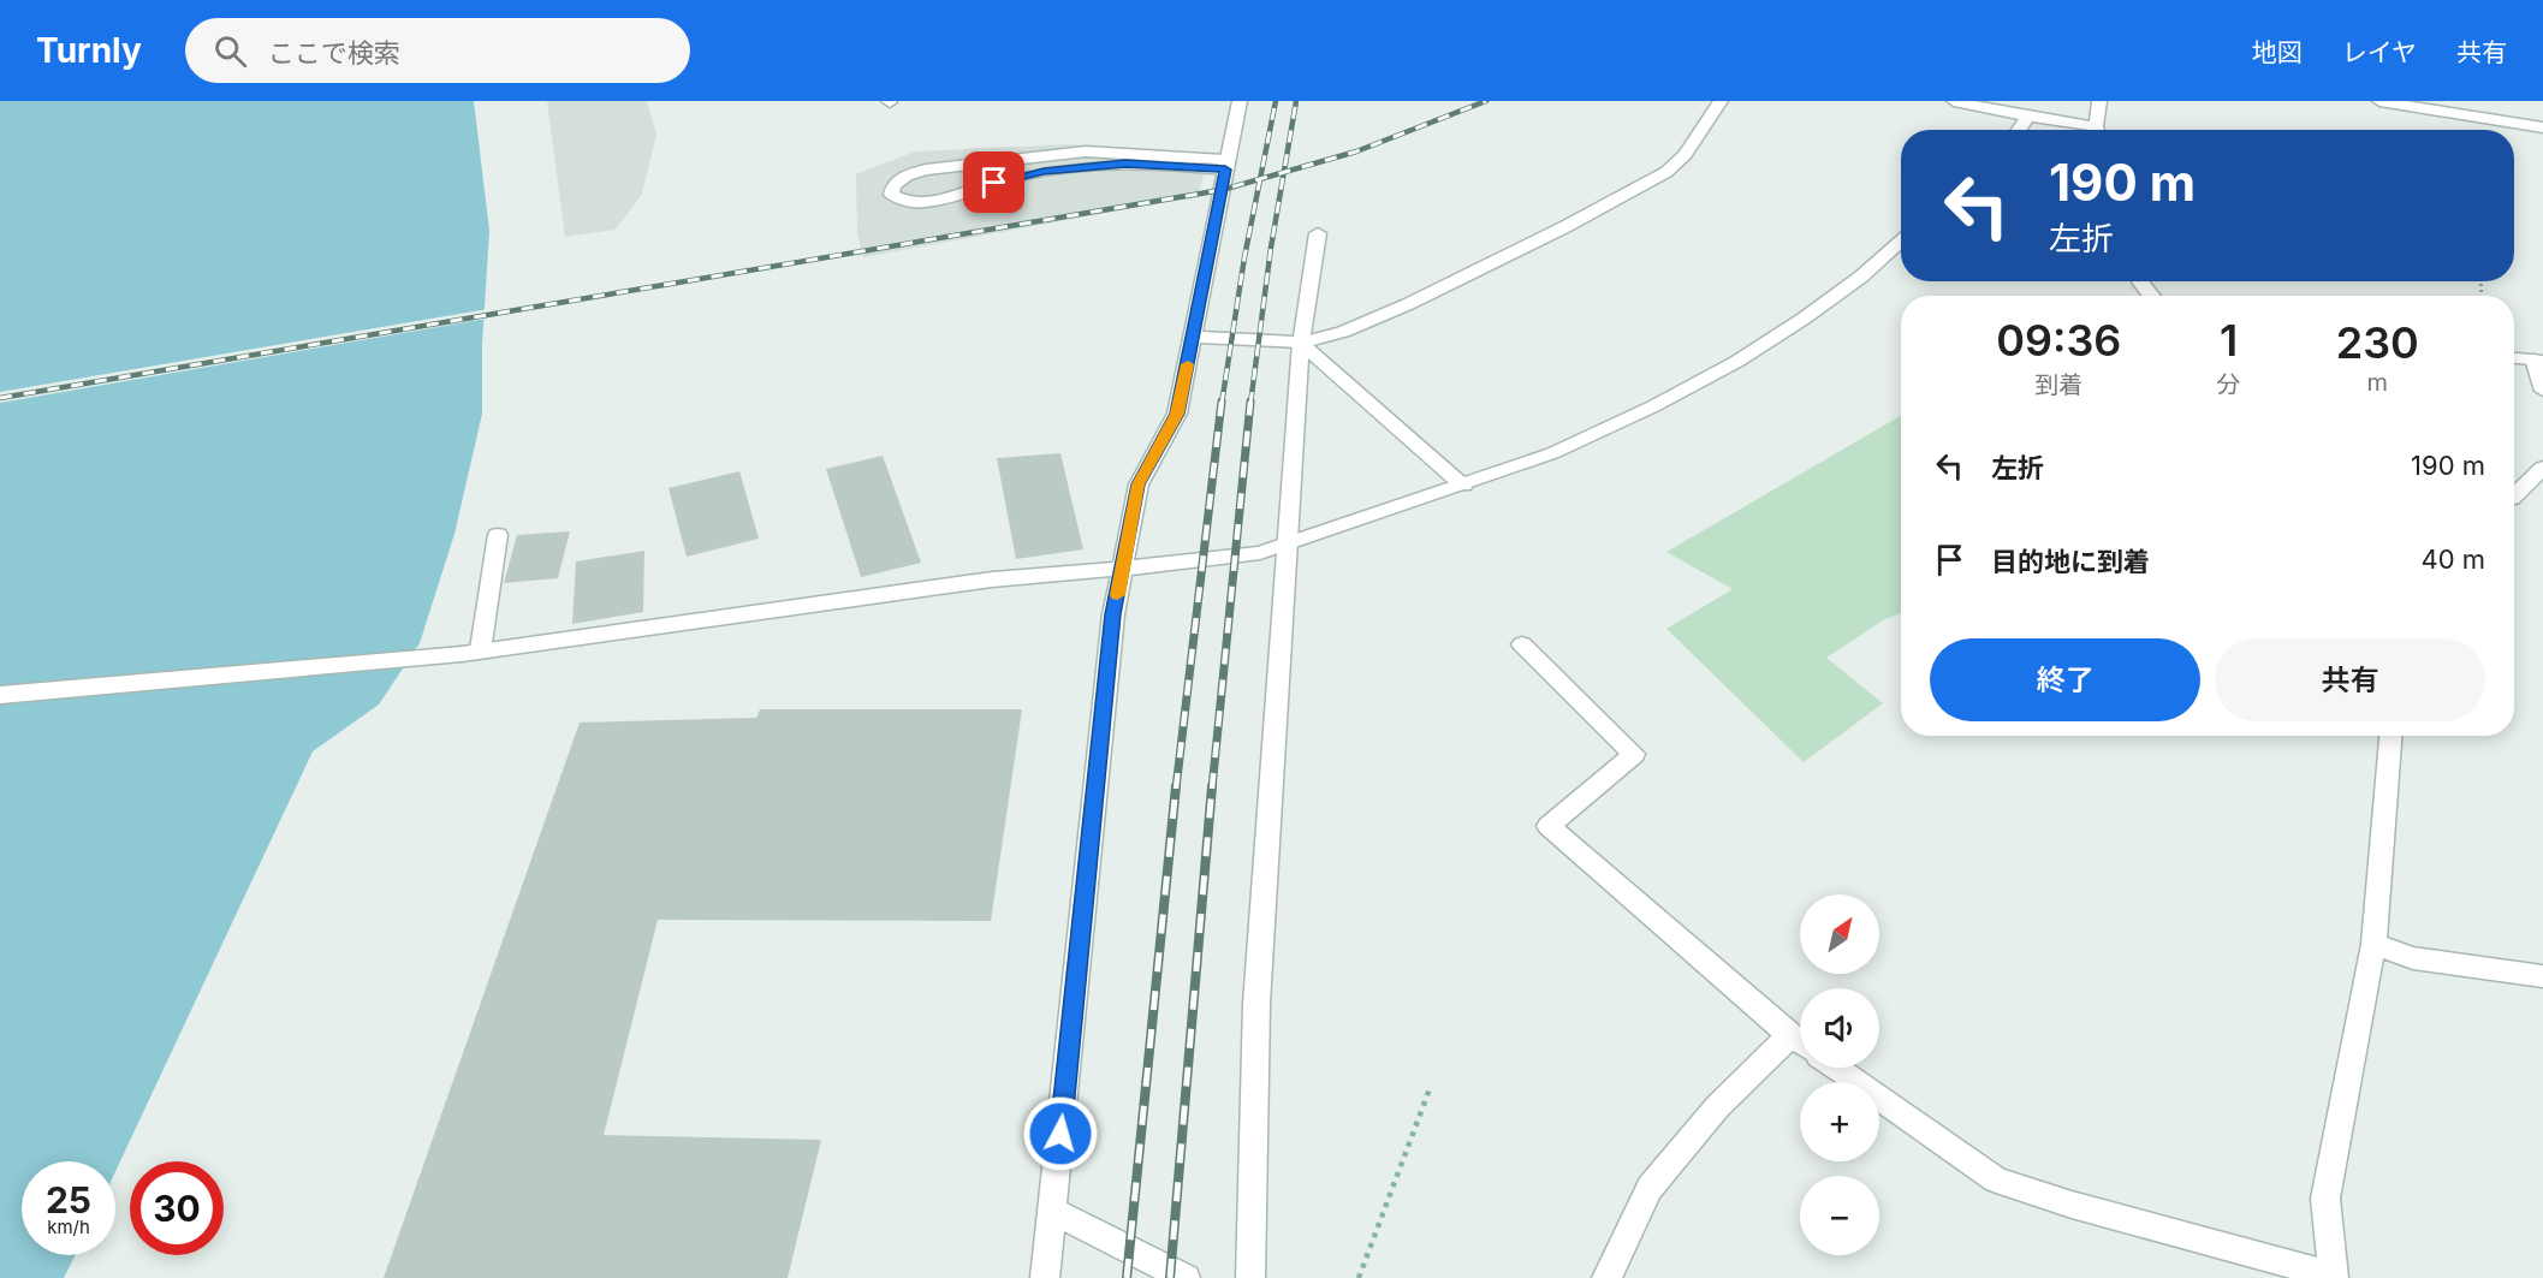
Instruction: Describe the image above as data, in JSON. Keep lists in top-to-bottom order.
{
  "north": "top right",
  "page": {
    "header": "Turnly",
    "search": "ここで検索",
    "nav": ["地図", "レイヤ", "共有"],
    "turn": ["190 m", "左折"],
    "eta": [
      "09:36",
      "到着",
      "1",
      "分",
      "230",
      "m"
    ],
    "list": [
      {
        "name": "左折",
        "value": "190 m"
      },
      {
        "name": "目的地に到着",
        "value": "40 m"
      }
    ],
    "buttons": ["終了", "共有"],
    "map_buttons": ["+", "−"],
    "speed": "25 km/h",
    "limit": "30"
  }
}
